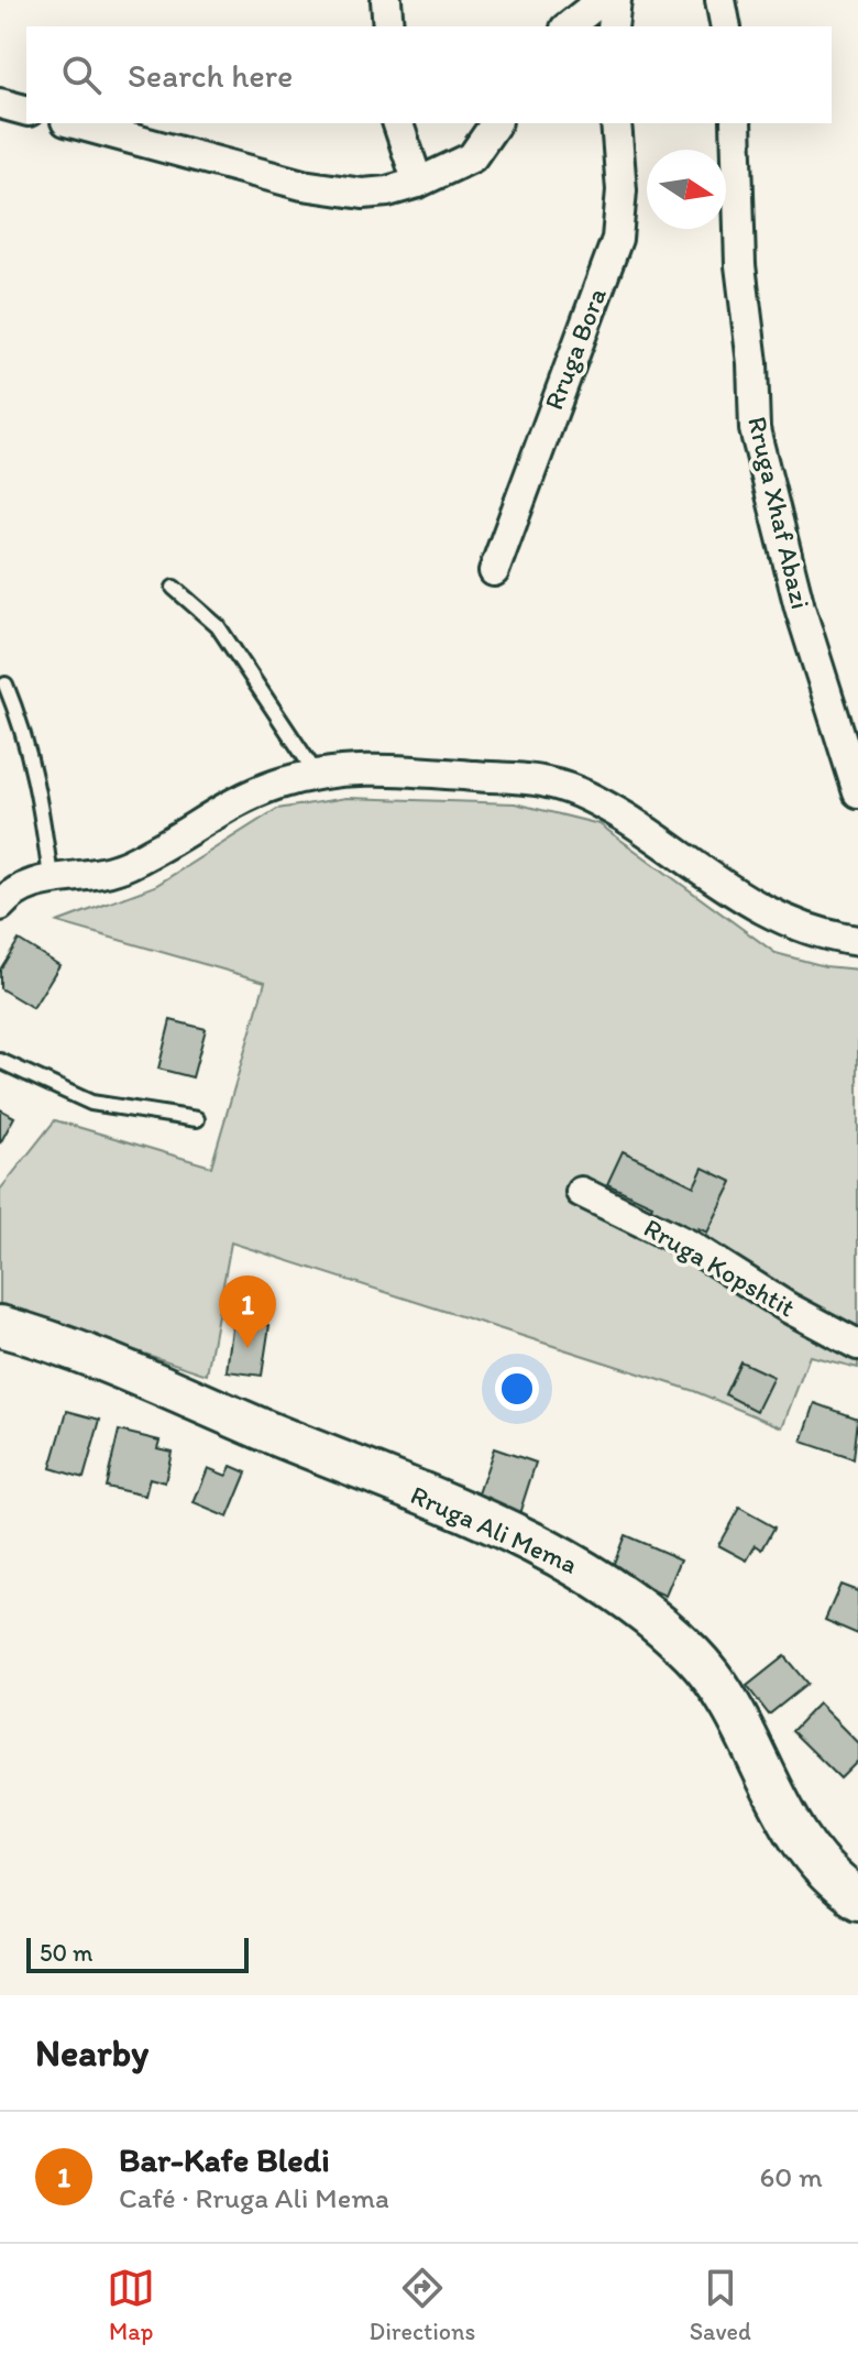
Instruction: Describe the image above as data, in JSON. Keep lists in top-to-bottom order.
{
  "streets": {
    "street": [
      "Rruga Bora",
      "Rruga Xhaf Abazi",
      "Rruga Kopshtit",
      "Rruga Ali Mema"
    ]
  },
  "scale_bar": "50 m",
  "north": "right",
  "page": {
    "search": "Search here",
    "pins": "1",
    "scale": "50 m",
    "heading": "Nearby",
    "list": [
      {
        "mark": "1",
        "name": "Bar-Kafe Bledi",
        "note": "Café · Rruga Ali Mema",
        "value": "60 m"
      }
    ],
    "nav": ["Map", "Directions", "Saved"]
  }
}
